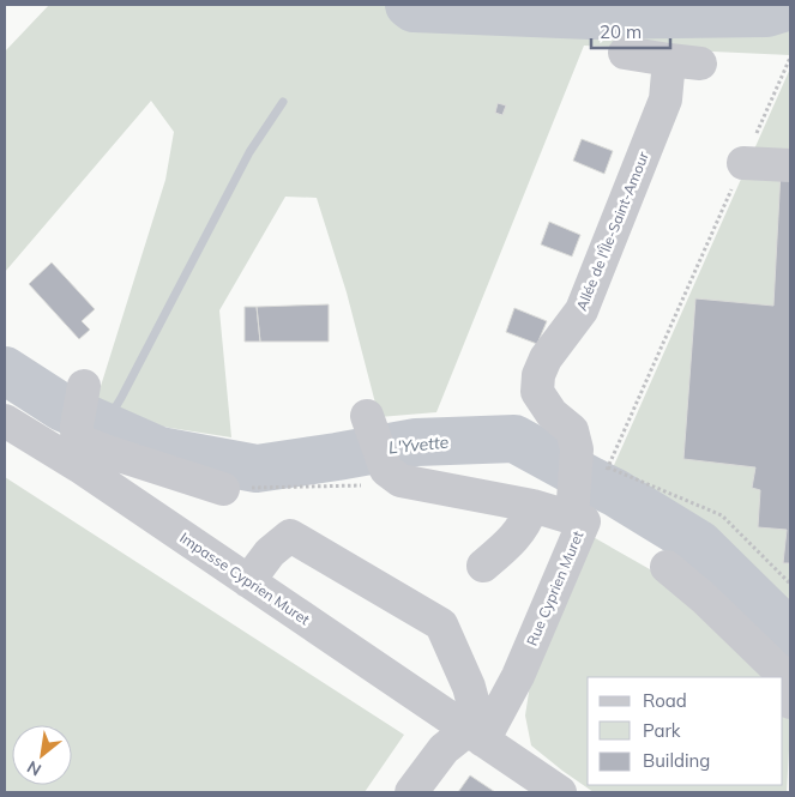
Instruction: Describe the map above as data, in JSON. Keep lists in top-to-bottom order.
{
  "streets": {
    "street": ["Allée de l'Île-Saint-Amour", "Impasse Cyprien Muret", "Rue Cyprien Muret"]
  },
  "crossings": [
    ["Allée de l'Île-Saint-Amour", "Rue Cyprien Muret"],
    ["Impasse Cyprien Muret", "Rue Cyprien Muret"]
  ],
  "water": ["L'Yvette"],
  "legend": ["Road", "Park", "Building"],
  "scale_bar": "20 m",
  "north": "bottom left"
}
